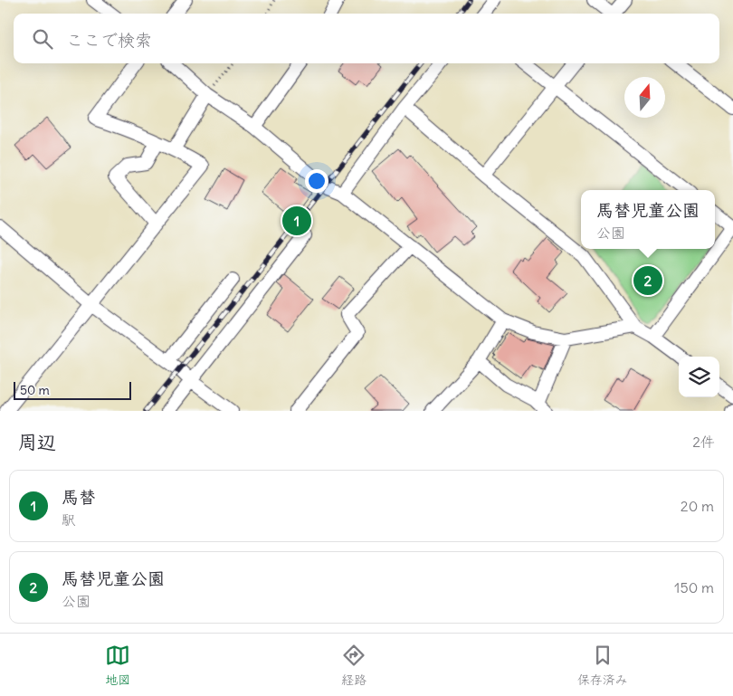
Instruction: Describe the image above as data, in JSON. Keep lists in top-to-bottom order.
{
  "scale_bar": "50 m",
  "north": "top",
  "page": {
    "search": "ここで検索",
    "popup": ["馬替児童公園", "公園"],
    "pins": ["1", "2"],
    "scale": "50 m",
    "heading": ["周辺", "2件"],
    "list": [
      {
        "mark": "1",
        "name": "馬替",
        "note": "駅",
        "value": "20 m"
      },
      {
        "mark": "2",
        "name": "馬替児童公園",
        "note": "公園",
        "value": "150 m"
      }
    ],
    "nav": ["地図", "経路", "保存済み"]
  }
}
